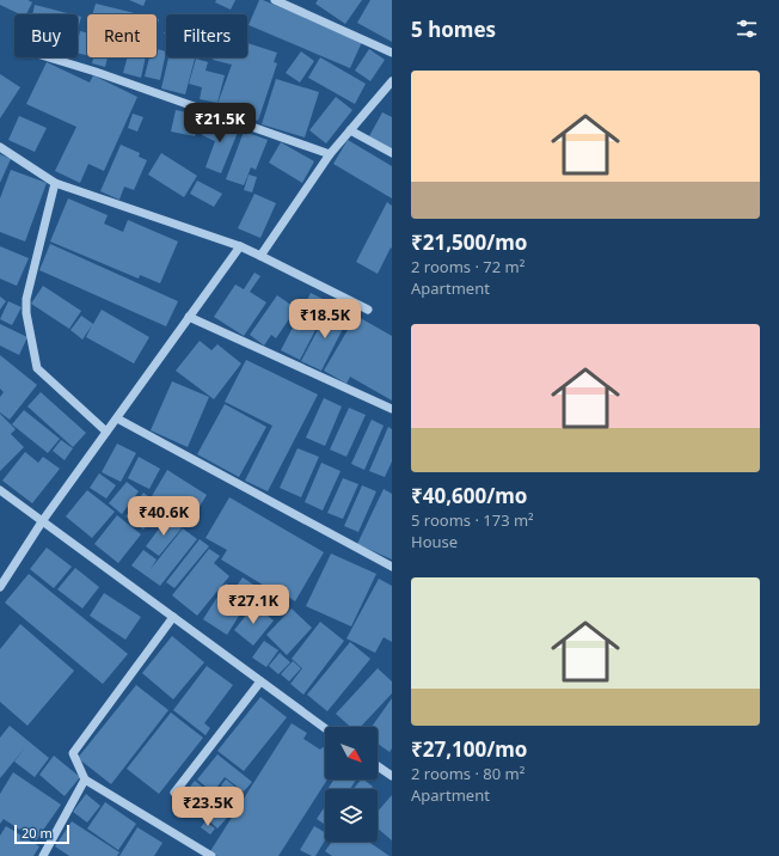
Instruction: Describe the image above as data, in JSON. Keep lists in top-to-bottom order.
{
  "scale_bar": "20 m",
  "north": "bottom right",
  "page": {
    "heading": "5 homes",
    "chip": ["Buy", "Rent", "Filters"],
    "list": [
      {
        "name": "₹21,500/mo",
        "note": "2 rooms · 72 m² · Apartment"
      },
      {
        "name": "₹40,600/mo",
        "note": "5 rooms · 173 m² · House"
      },
      {
        "name": "₹27,100/mo",
        "note": "2 rooms · 80 m² · Apartment"
      }
    ],
    "price": [
      "₹21.5K",
      "₹18.5K",
      "₹40.6K",
      "₹27.1K",
      "₹23.5K"
    ],
    "scale": "20 m"
  }
}
